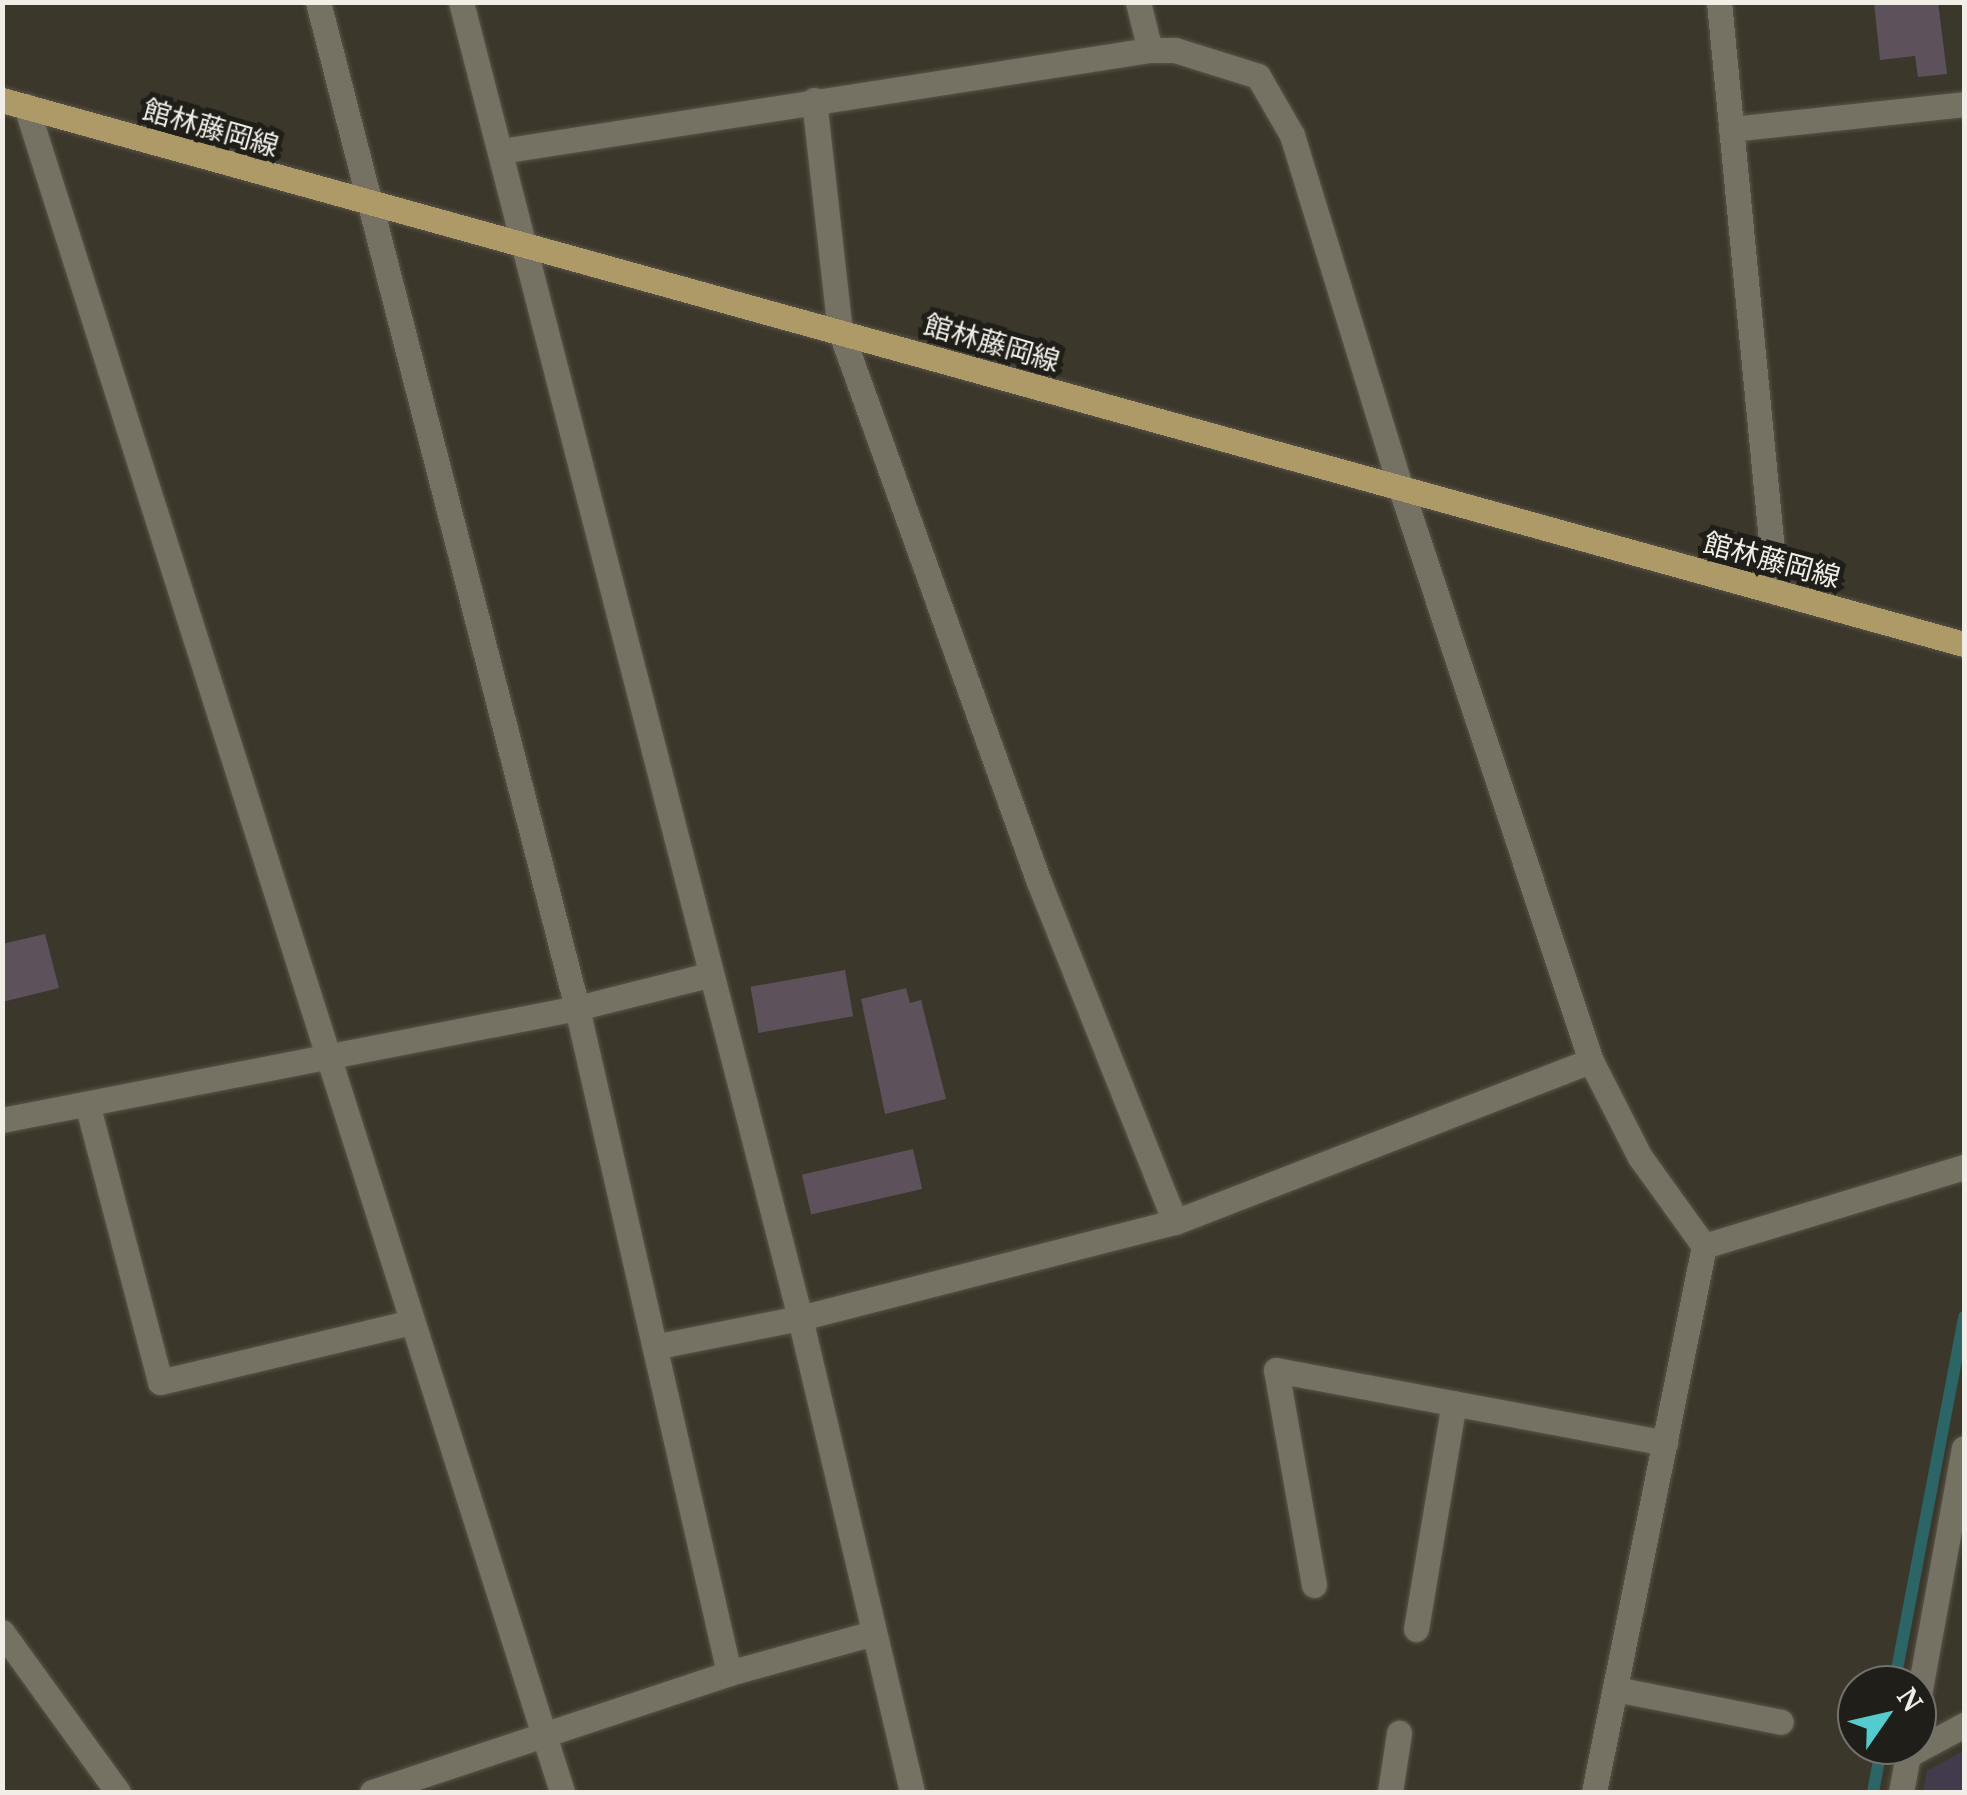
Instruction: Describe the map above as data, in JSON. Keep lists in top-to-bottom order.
{
  "streets": {
    "main road": ["館林藤岡線"]
  },
  "north": "top right"
}
